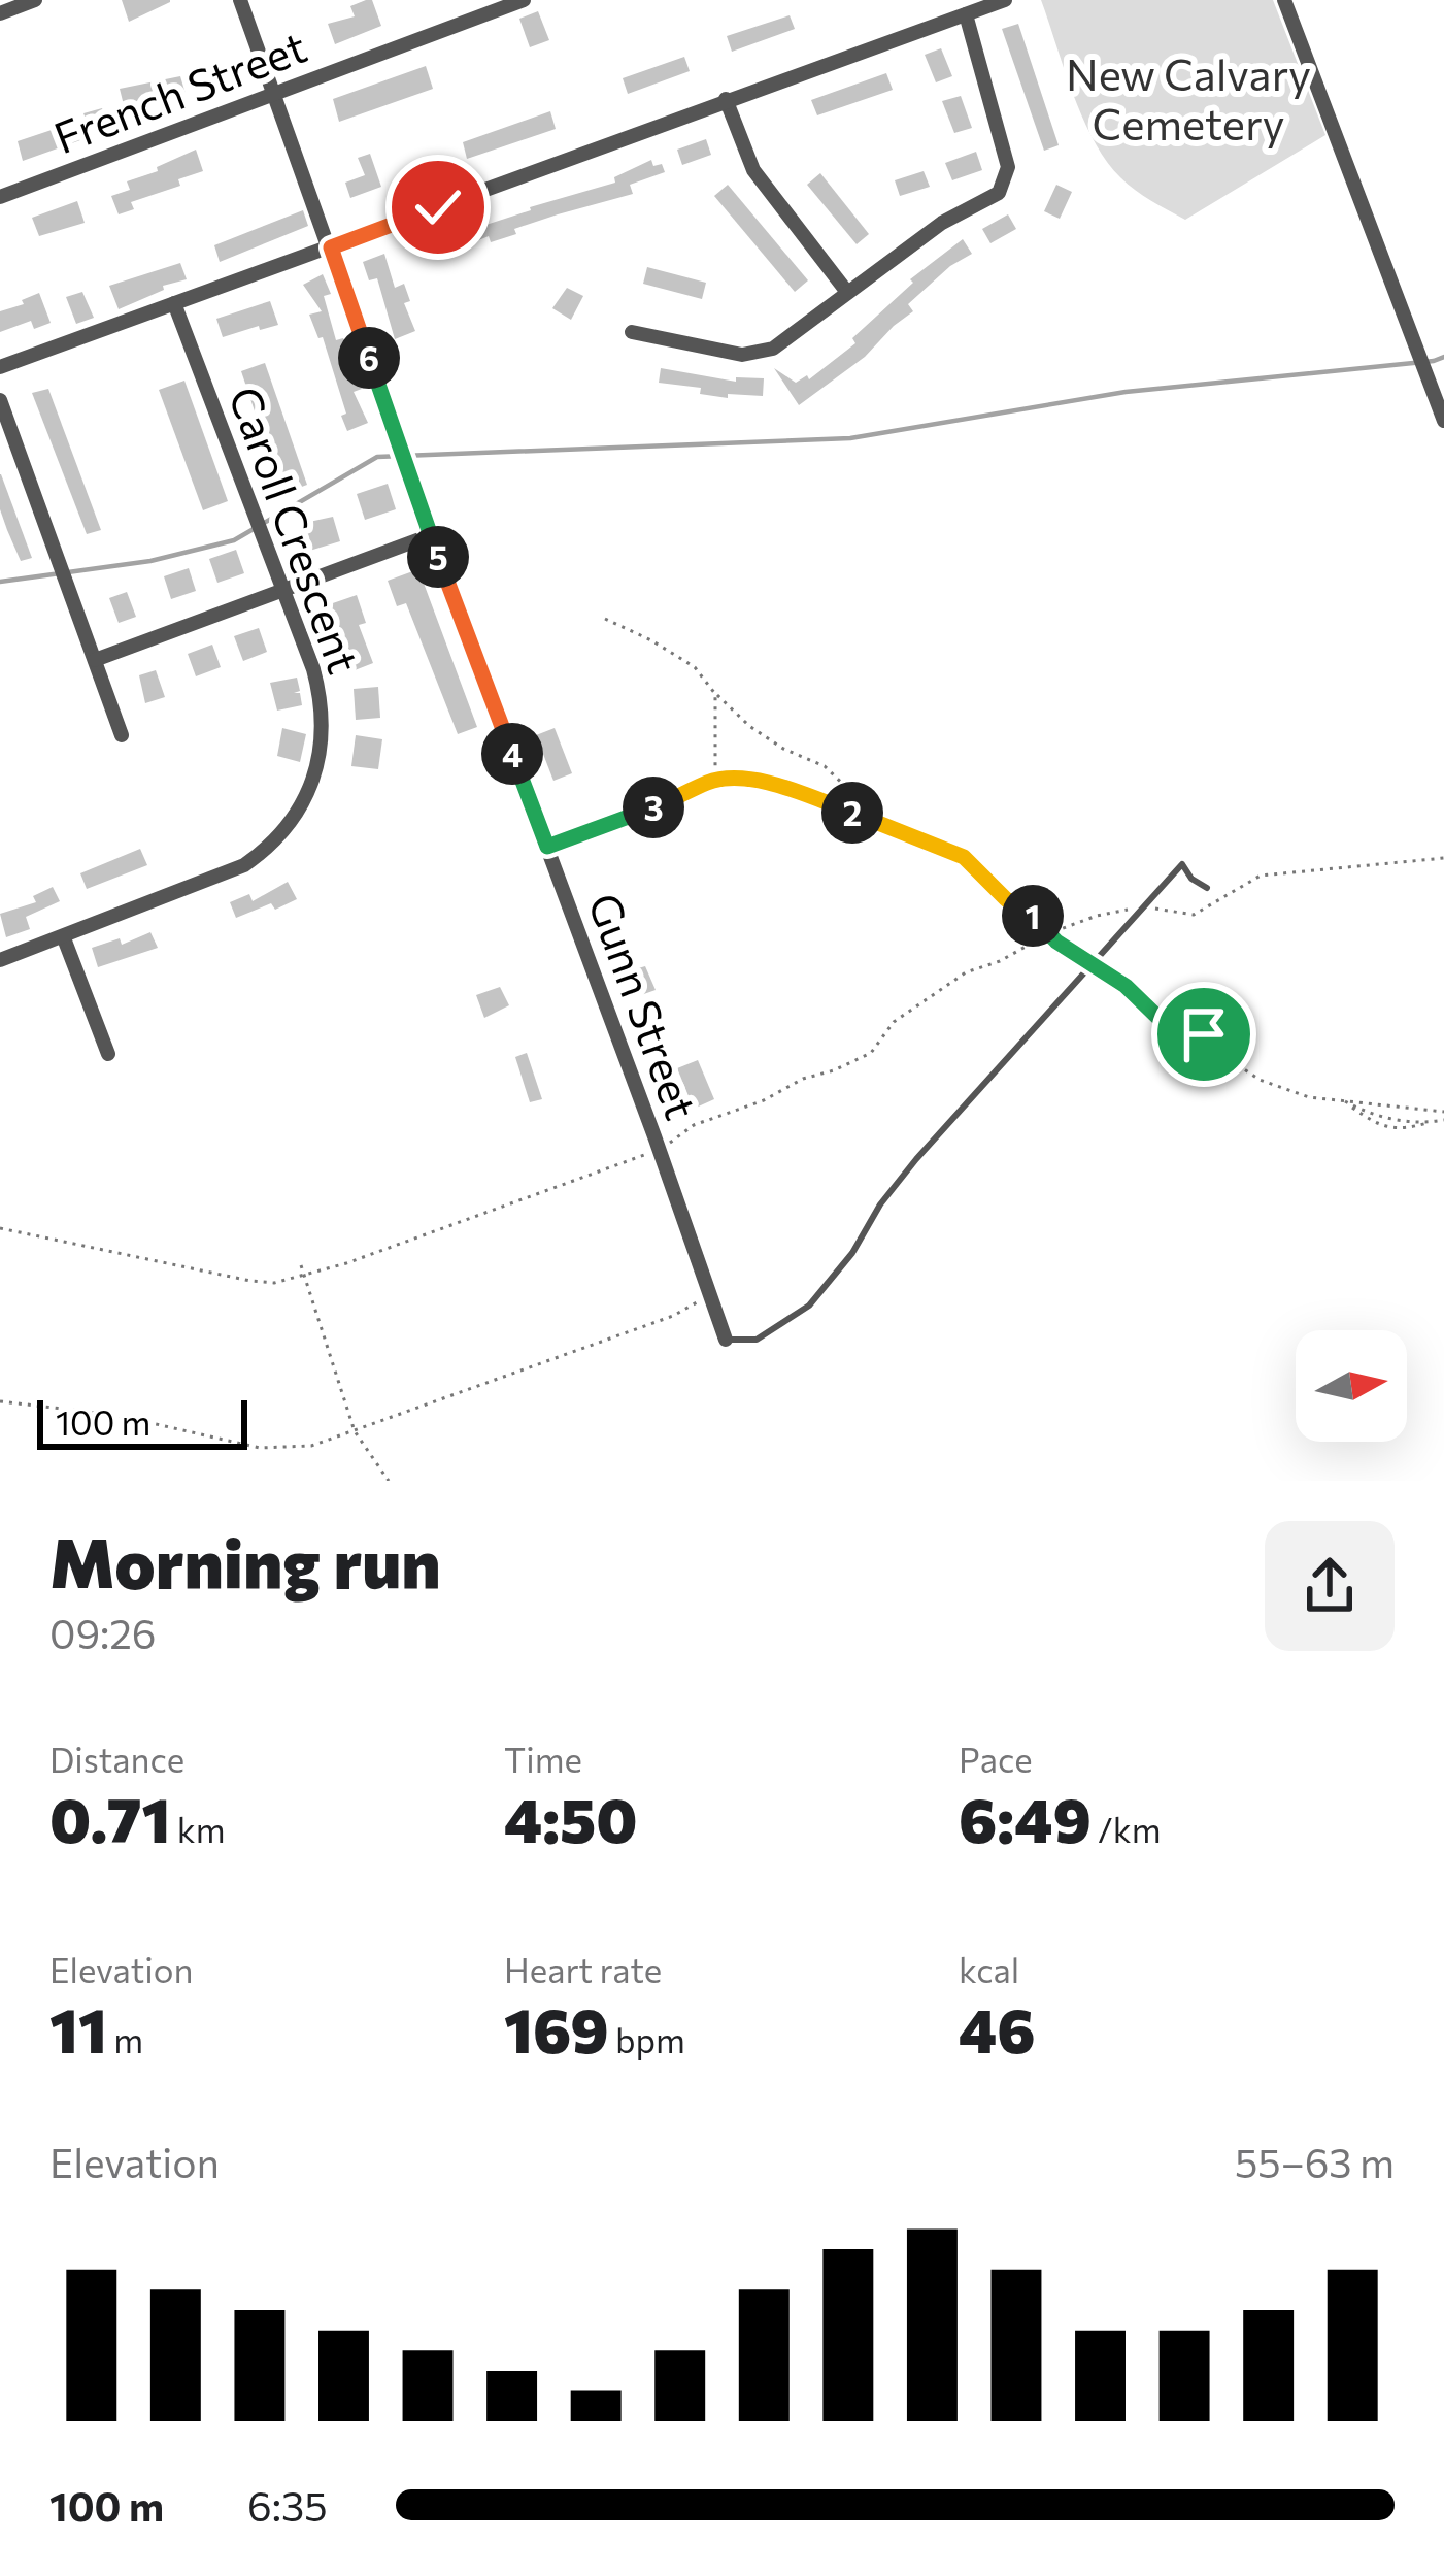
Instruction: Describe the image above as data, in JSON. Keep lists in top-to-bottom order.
{
  "streets": {
    "street": ["French Street", "Caroll Crescent", "Gunn Street"]
  },
  "crossings": [
    ["French Street", "Gunn Street"]
  ],
  "parks": ["New Calvary Cemetery"],
  "scale_bar": "100 m",
  "north": "right",
  "page": {
    "pins": [
      "6",
      "5",
      "4",
      "3",
      "2",
      "1"
    ],
    "scale": "100 m",
    "heading": ["Morning run", "09:26"],
    "stats": [
      ["Distance", "0.71 km"],
      ["Time", "4:50"],
      ["Pace", "6:49 /km"],
      ["Elevation", "11 m"],
      ["Heart rate", "169 bpm"],
      ["kcal", "46"]
    ],
    "chart": ["Elevation", "55–63 m"],
    "list": [
      {
        "name": "100 m",
        "note": "6:35"
      }
    ]
  }
}
